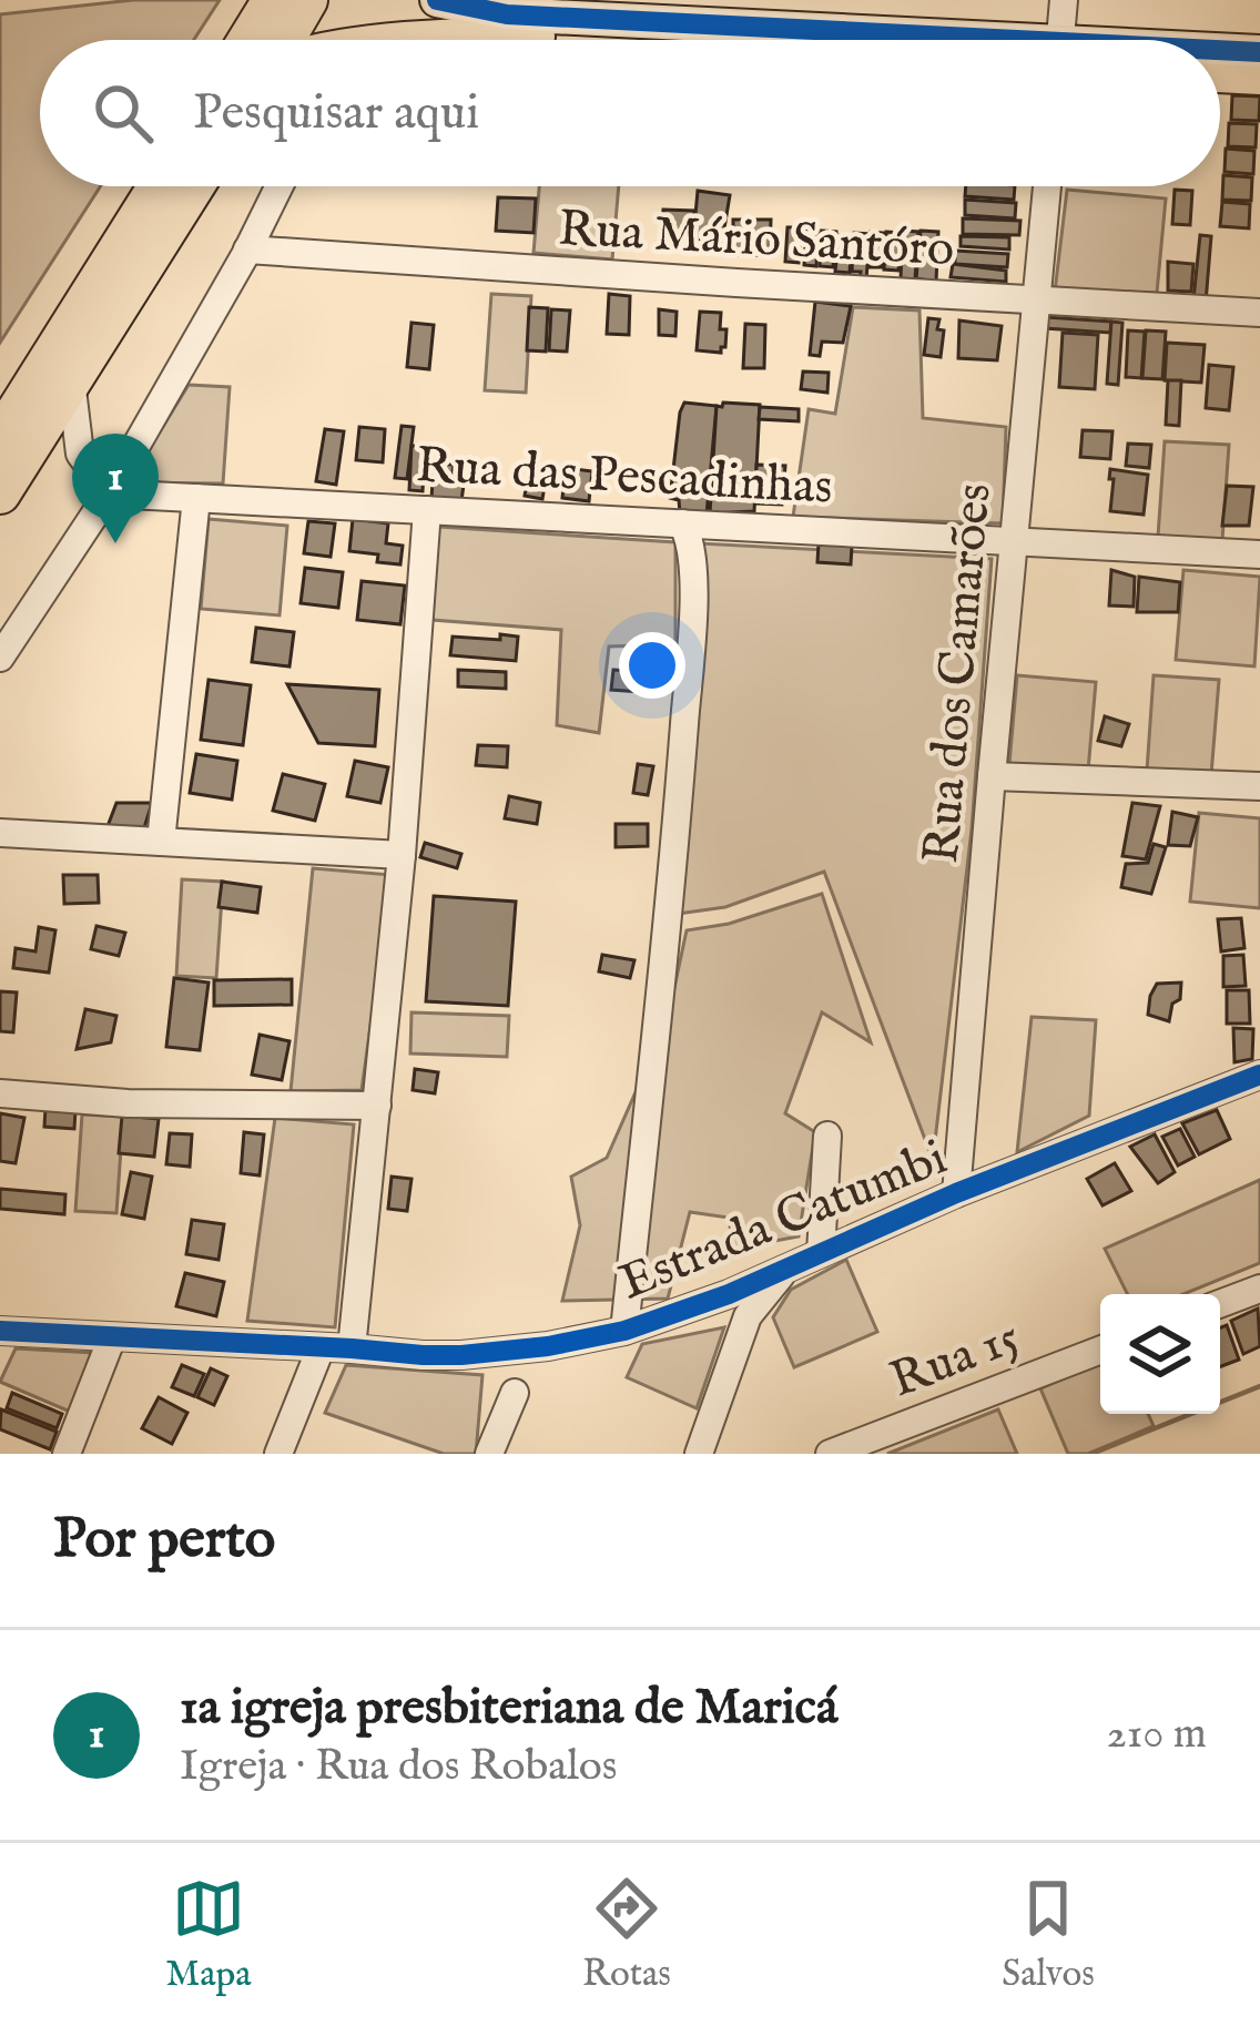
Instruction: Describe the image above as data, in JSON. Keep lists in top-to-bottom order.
{
  "streets": {
    "street": [
      "Rua Mário Santóro",
      "Rua das Pescadinhas",
      "Rua dos Camarões",
      "Estrada Catumbi",
      "Rua 15"
    ]
  },
  "crossings": [
    ["Rua Mário Santóro", "Rua dos Camarões"],
    ["Rua das Pescadinhas", "Rua dos Camarões"],
    ["Rua dos Camarões", "Estrada Catumbi"]
  ],
  "page": {
    "search": "Pesquisar aqui",
    "pins": "1",
    "heading": "Por perto",
    "list": [
      {
        "mark": "1",
        "name": "1a igreja presbiteriana de Maricá",
        "note": "Igreja · Rua dos Robalos",
        "value": "210 m"
      }
    ],
    "nav": ["Mapa", "Rotas", "Salvos"]
  }
}
